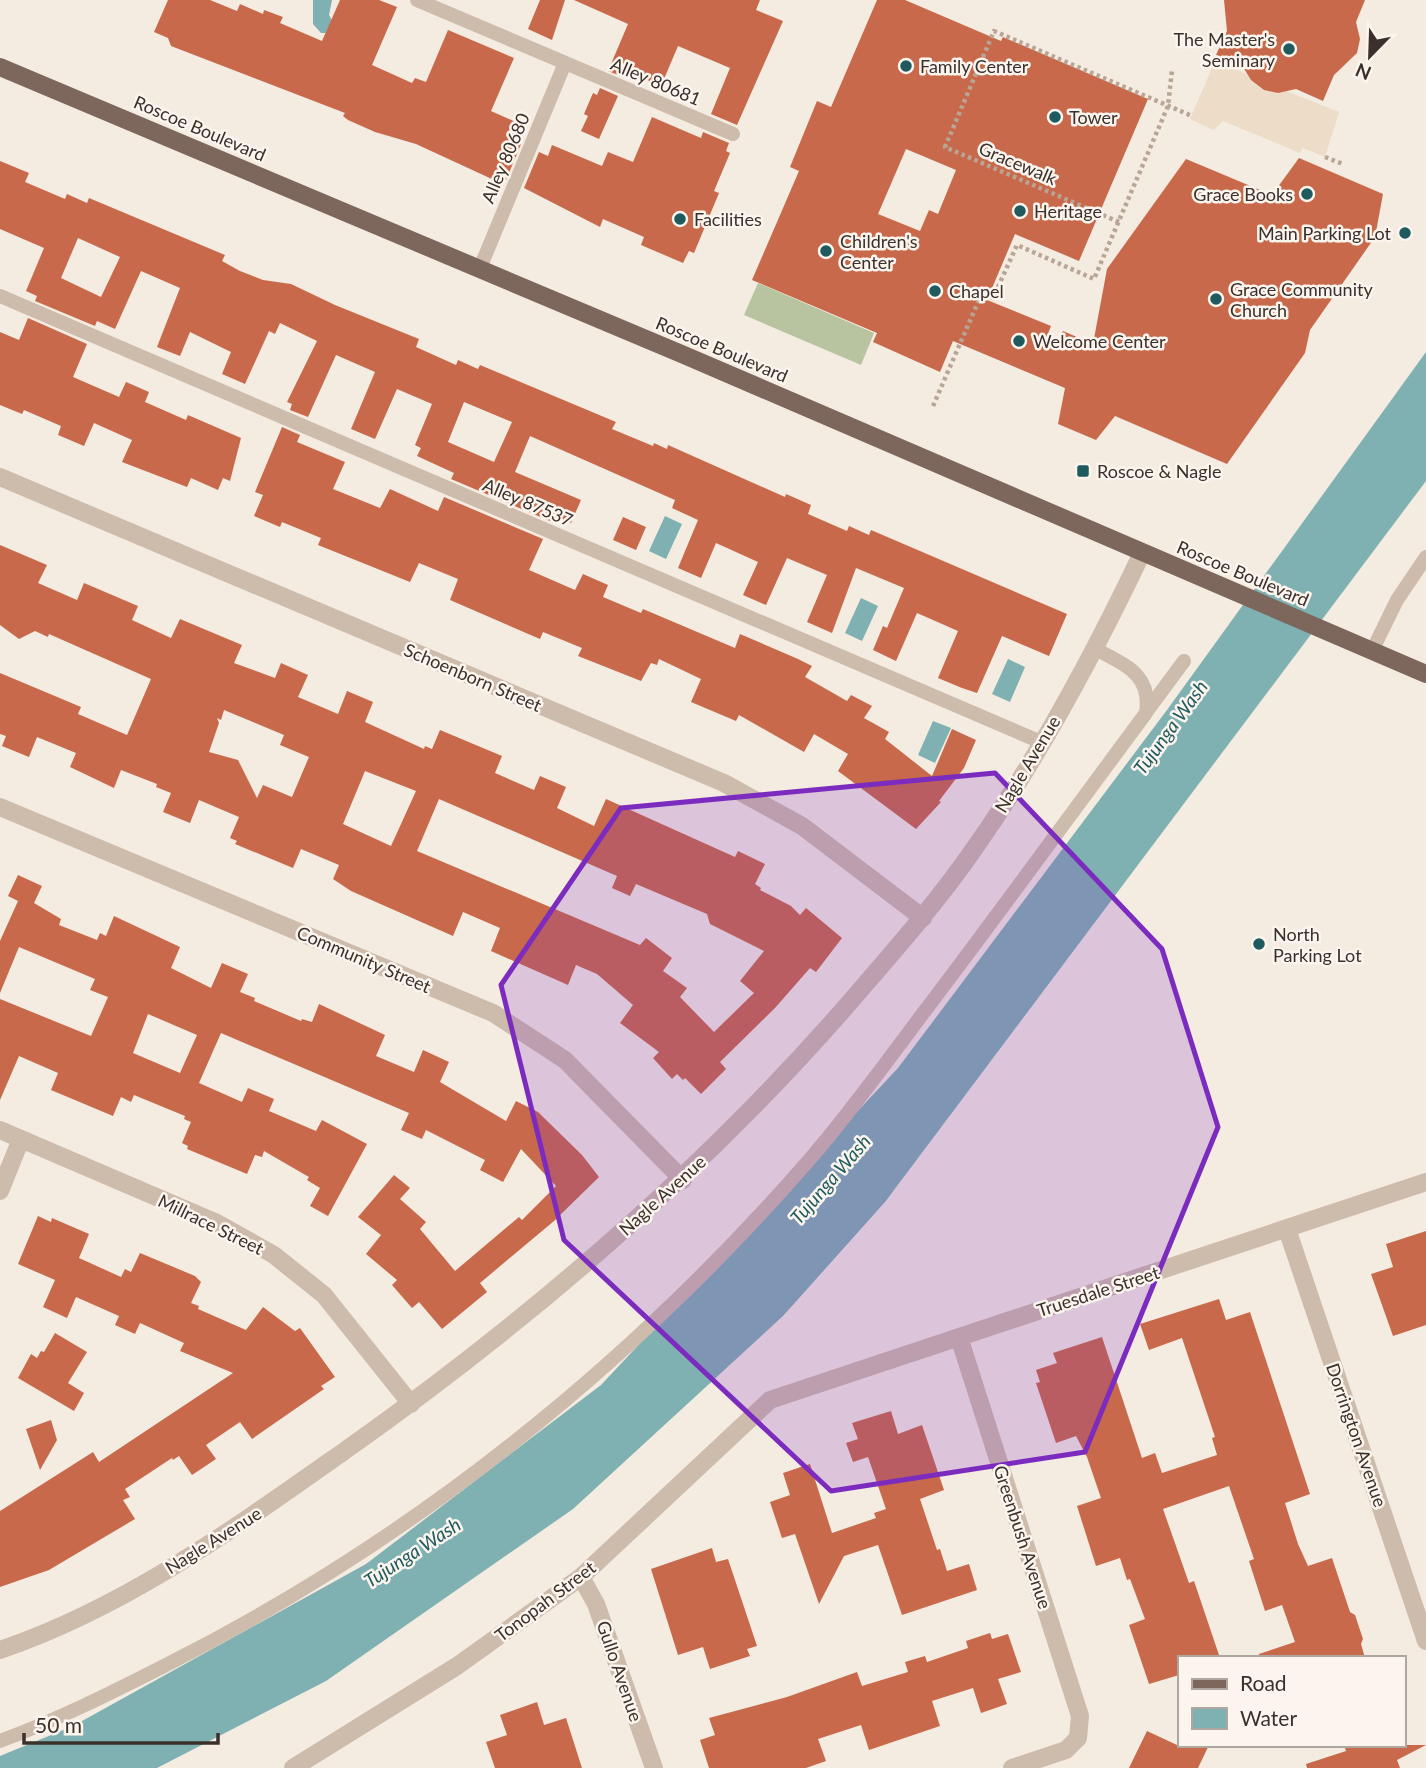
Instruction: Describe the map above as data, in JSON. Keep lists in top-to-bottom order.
{
  "streets": {
    "main road": ["Roscoe Boulevard"],
    "street": [
      "Schoenborn Street",
      "Nagle Avenue",
      "Community Street",
      "Millrace Street",
      "Truesdale Street",
      "Dorrington Avenue",
      "Greenbush Avenue",
      "Tonopah Street",
      "Gullo Avenue"
    ],
    "lane": ["Alley 80681", "Alley 80680", "Alley 87537"],
    "path": ["Gracewalk"]
  },
  "crossings": [
    ["Alley 80681", "Alley 80680"],
    ["Roscoe Boulevard", "Alley 80680"],
    ["Roscoe Boulevard", "Nagle Avenue"],
    ["Alley 87537", "Nagle Avenue"],
    ["Schoenborn Street", "Nagle Avenue"],
    ["Nagle Avenue", "Community Street"],
    ["Nagle Avenue", "Millrace Street"],
    ["Truesdale Street", "Dorrington Avenue"],
    ["Truesdale Street", "Greenbush Avenue"],
    ["Truesdale Street", "Tonopah Street"],
    ["Tonopah Street", "Gullo Avenue"]
  ],
  "water": ["Tujunga Wash"],
  "places": {
    "other": [
      "The Master's Seminary",
      "Family Center",
      "Tower",
      "Grace Books",
      "Heritage",
      "Facilities",
      "Main Parking Lot",
      "Children's Center",
      "Chapel",
      "Grace Community Church",
      "Welcome Center",
      "North Parking Lot"
    ],
    "transit": ["Roscoe & Nagle"]
  },
  "legend": ["Road", "Water"],
  "scale_bar": "50 m",
  "north": "bottom left"
}
